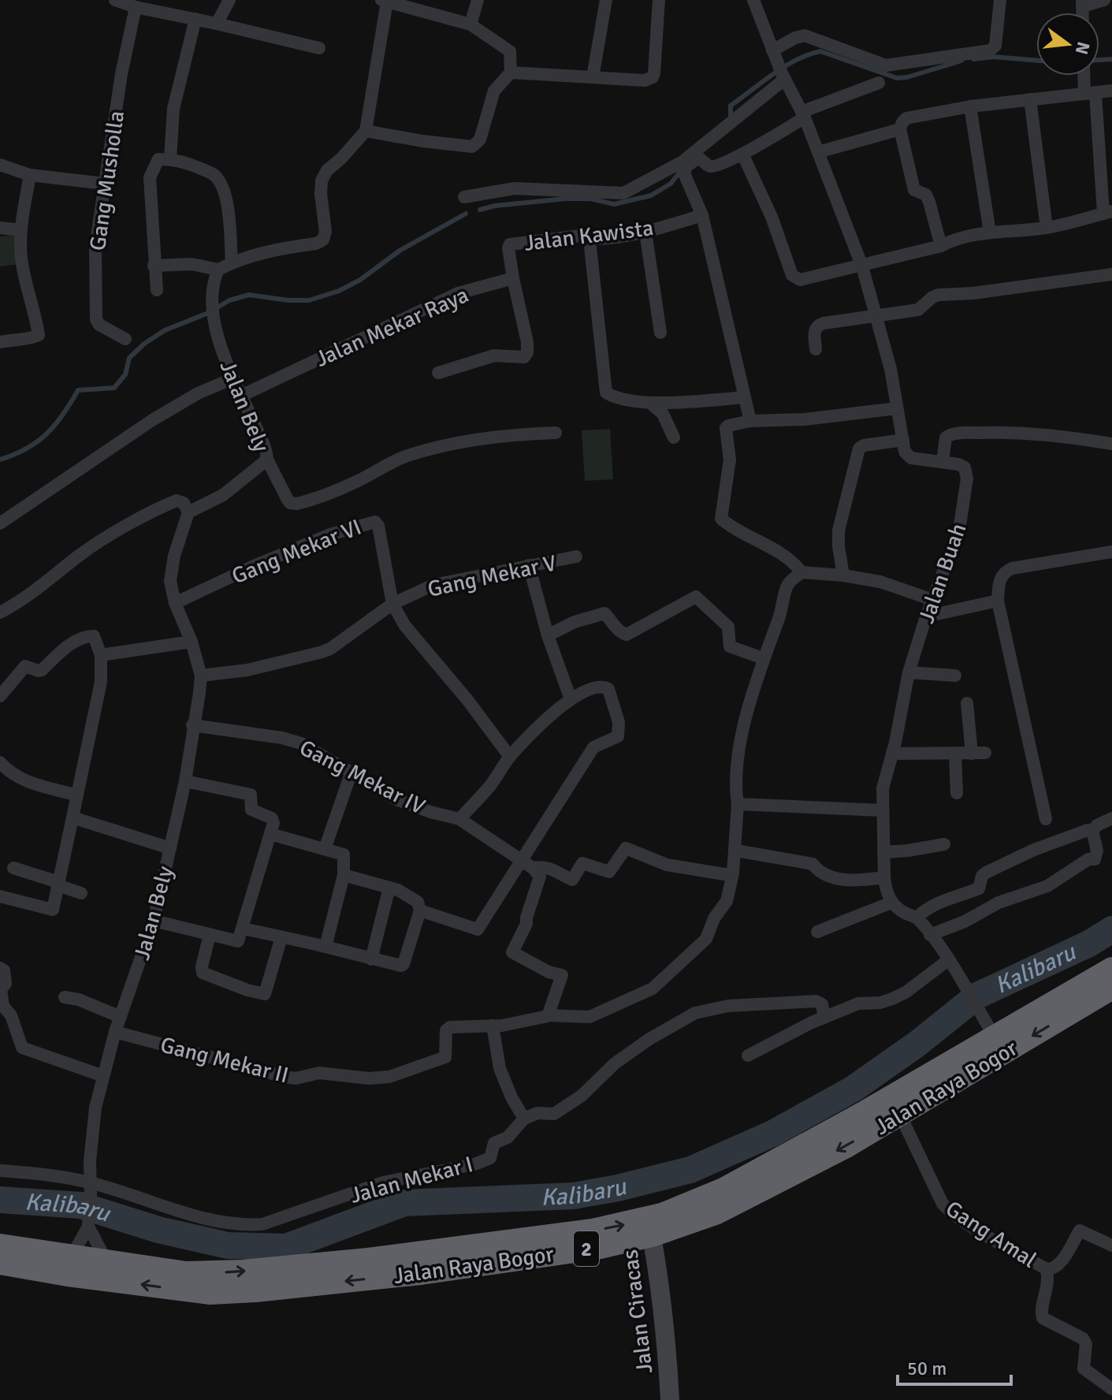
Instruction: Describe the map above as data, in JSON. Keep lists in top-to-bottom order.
{
  "streets": {
    "highway": ["Jalan Raya Bogor", "2"],
    "street": [
      "Gang Musholla",
      "Jalan Kawista",
      "Jalan Mekar Raya",
      "Jalan Bely",
      "Gang Mekar VI",
      "Jalan Buah",
      "Gang Mekar V",
      "Gang Mekar IV",
      "Gang Mekar II",
      "Jalan Mekar I",
      "Gang Amal",
      "Jalan Ciracas"
    ]
  },
  "crossings": [
    ["Jalan Kawista", "Jalan Mekar Raya"],
    ["Jalan Mekar Raya", "Jalan Bely"],
    ["Jalan Bely", "Gang Mekar VI"],
    ["Jalan Bely", "Gang Mekar V"],
    ["Jalan Bely", "Gang Mekar IV"],
    ["Jalan Bely", "Gang Mekar II"],
    ["Jalan Bely", "Jalan Raya Bogor"],
    ["Jalan Bely", "Jalan Mekar I"],
    ["Gang Mekar VI", "Gang Mekar V"],
    ["Jalan Raya Bogor", "Gang Amal"],
    ["Jalan Raya Bogor", "Jalan Ciracas"]
  ],
  "water": ["Kalibaru"],
  "scale_bar": "50 m",
  "north": "right"
}
